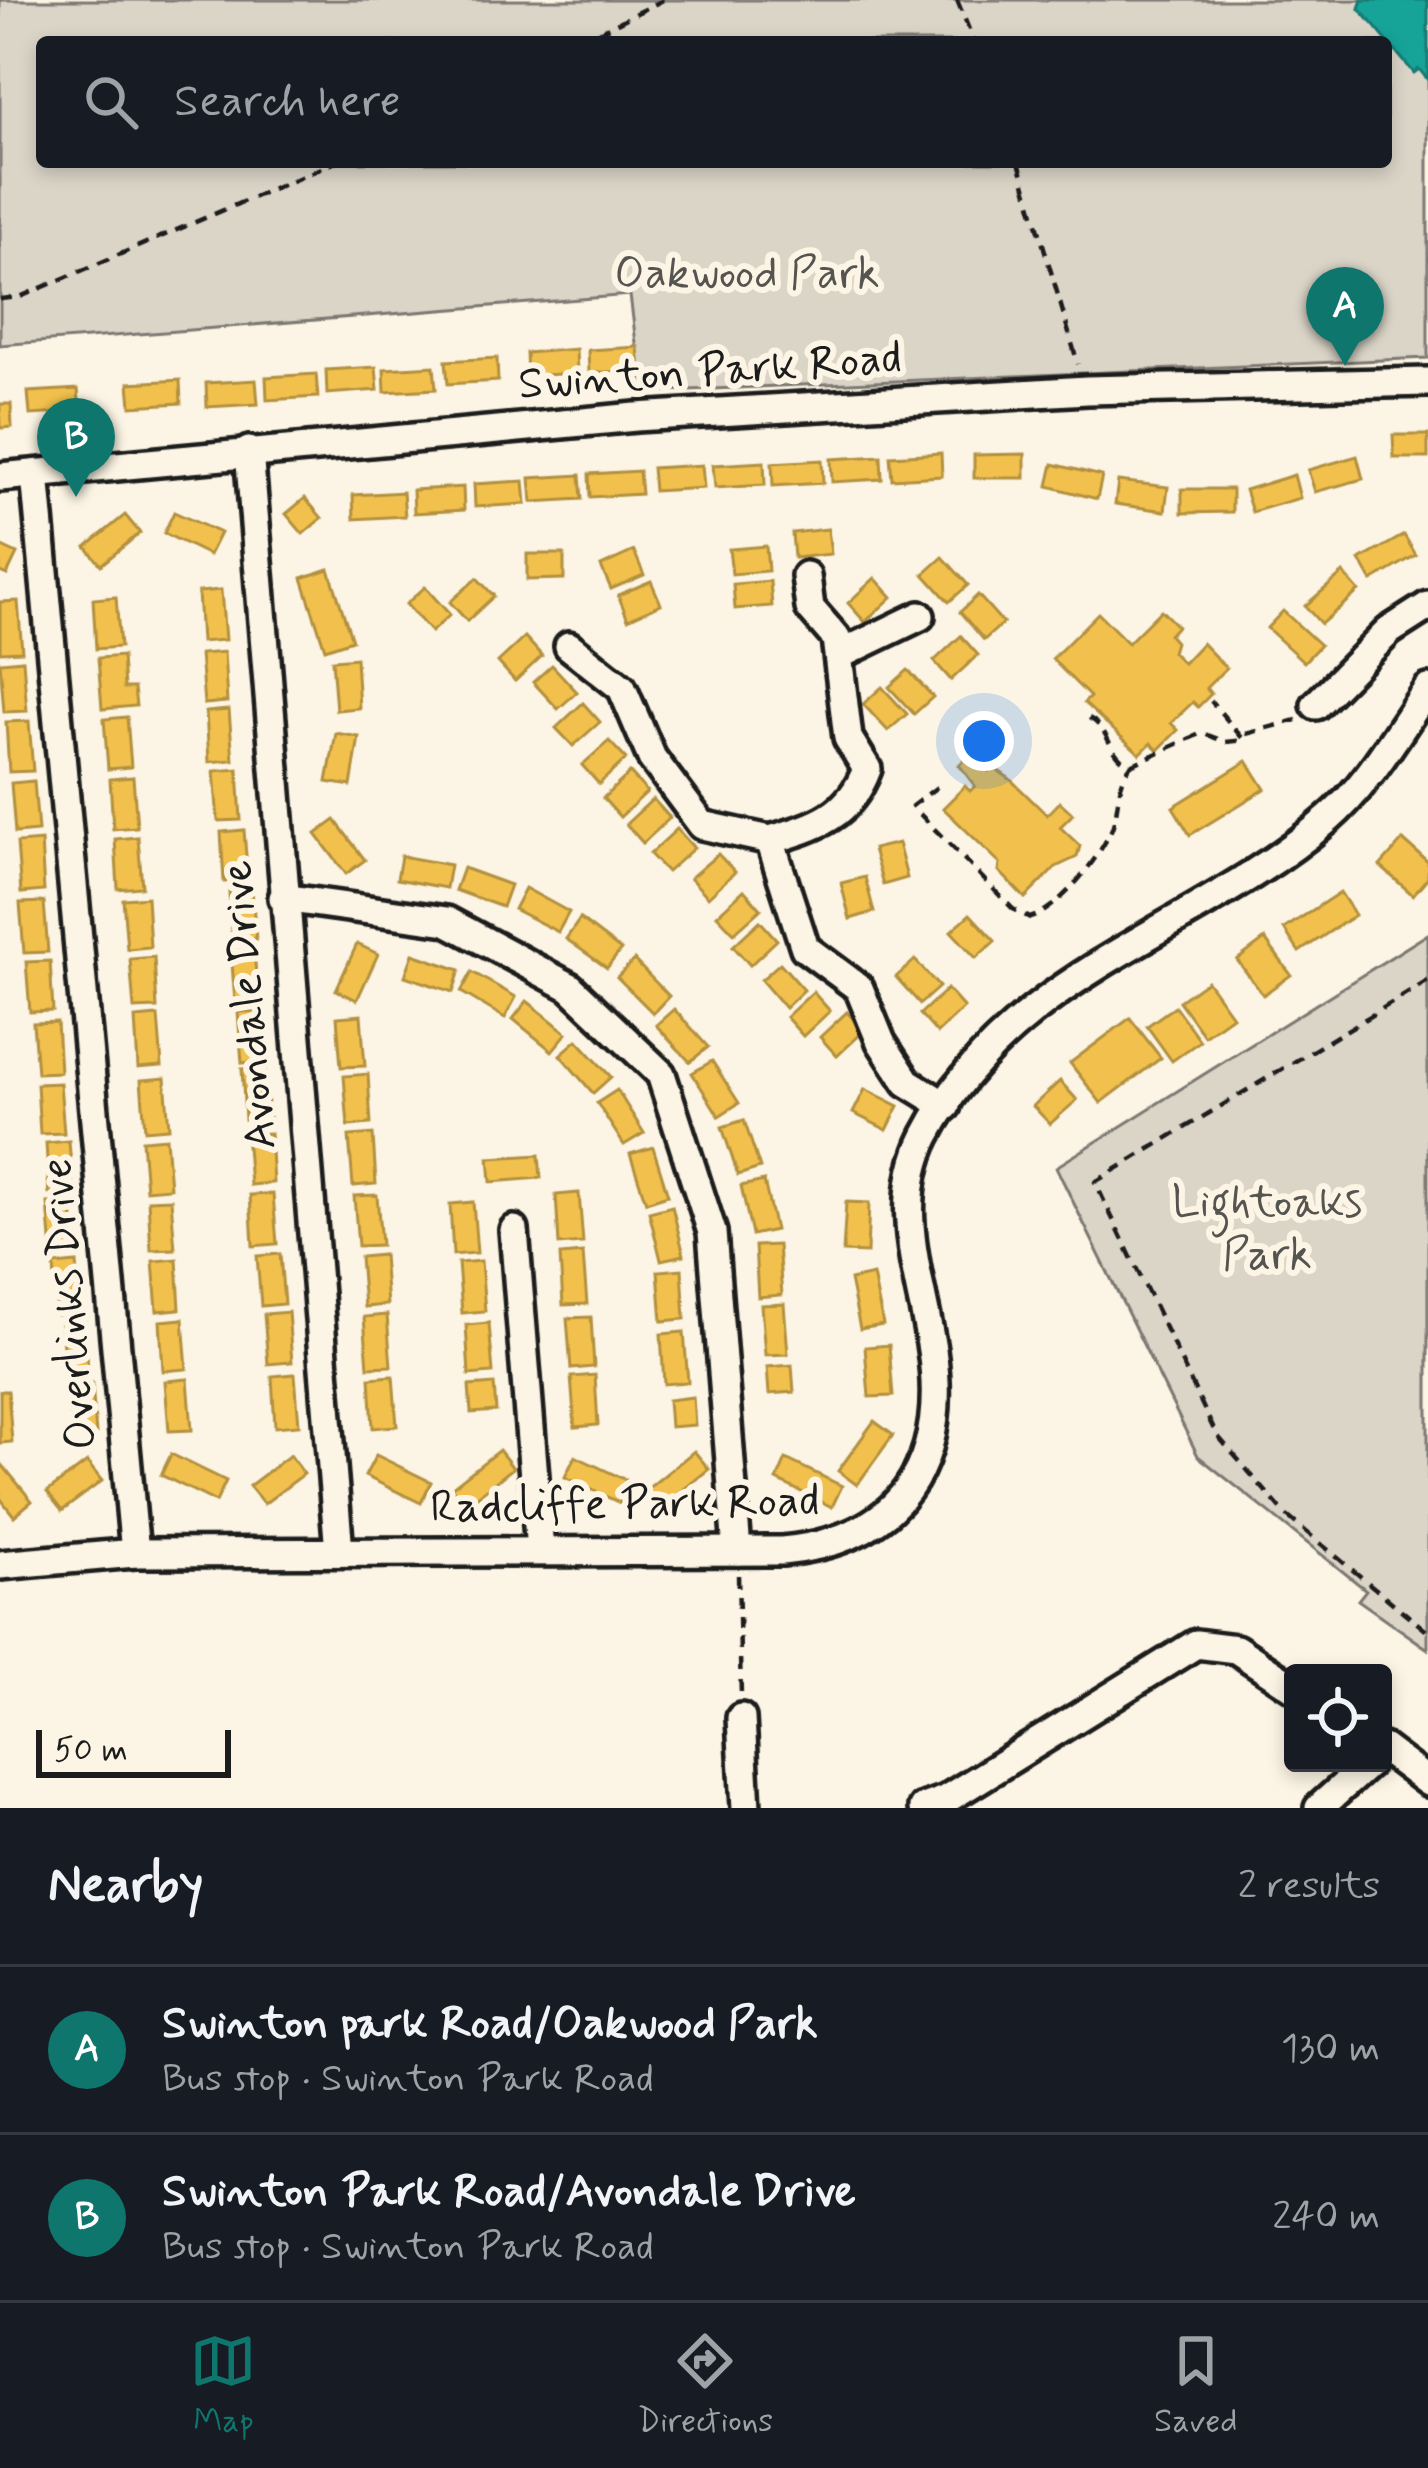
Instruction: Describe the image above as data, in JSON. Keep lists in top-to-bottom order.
{
  "streets": {
    "street": [
      "Swinton Park Road",
      "Avondale Drive",
      "Overlinks Drive",
      "Radcliffe Park Road"
    ]
  },
  "crossings": [
    ["Swinton Park Road", "Avondale Drive"],
    ["Swinton Park Road", "Overlinks Drive"],
    ["Avondale Drive", "Radcliffe Park Road"],
    ["Overlinks Drive", "Radcliffe Park Road"]
  ],
  "parks": ["Oakwood Park", "Lightoaks Park"],
  "scale_bar": "50 m",
  "page": {
    "search": "Search here",
    "pins": ["A", "B"],
    "scale": "50 m",
    "heading": ["Nearby", "2 results"],
    "list": [
      {
        "mark": "A",
        "name": "Swinton park Road/Oakwood Park",
        "note": "Bus stop · Swinton Park Road",
        "value": "130 m"
      },
      {
        "mark": "B",
        "name": "Swinton Park Road/Avondale Drive",
        "note": "Bus stop · Swinton Park Road",
        "value": "240 m"
      }
    ],
    "nav": ["Map", "Directions", "Saved"]
  }
}
